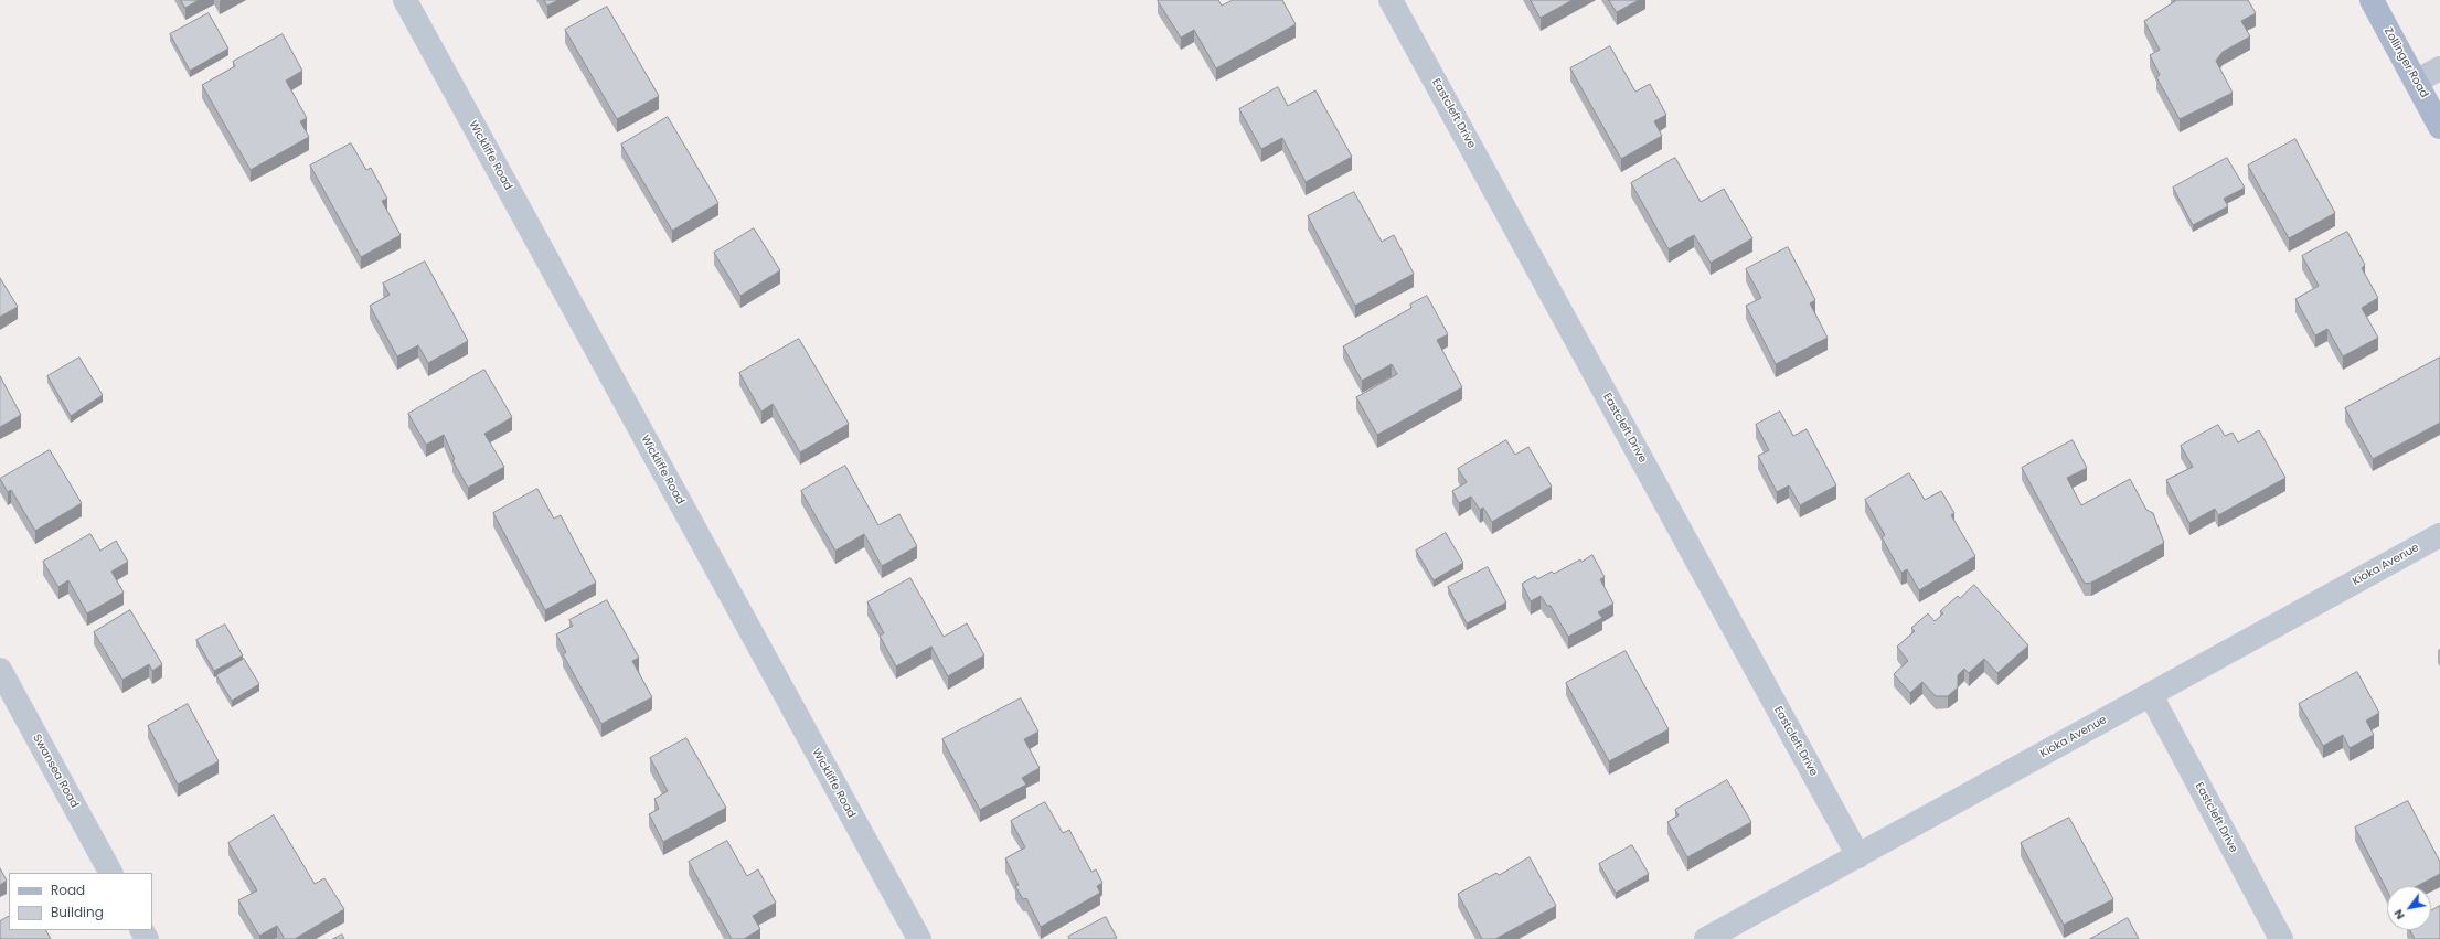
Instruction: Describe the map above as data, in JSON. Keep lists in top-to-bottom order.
{
  "streets": {
    "main road": ["Zollinger Road"],
    "street": [
      "Eastcleft Drive",
      "Wickliffe Road",
      "Kioka Avenue",
      "Swansea Road"
    ]
  },
  "crossings": [
    ["Eastcleft Drive", "Kioka Avenue"]
  ],
  "legend": ["Road", "Building"],
  "north": "bottom left"
}
